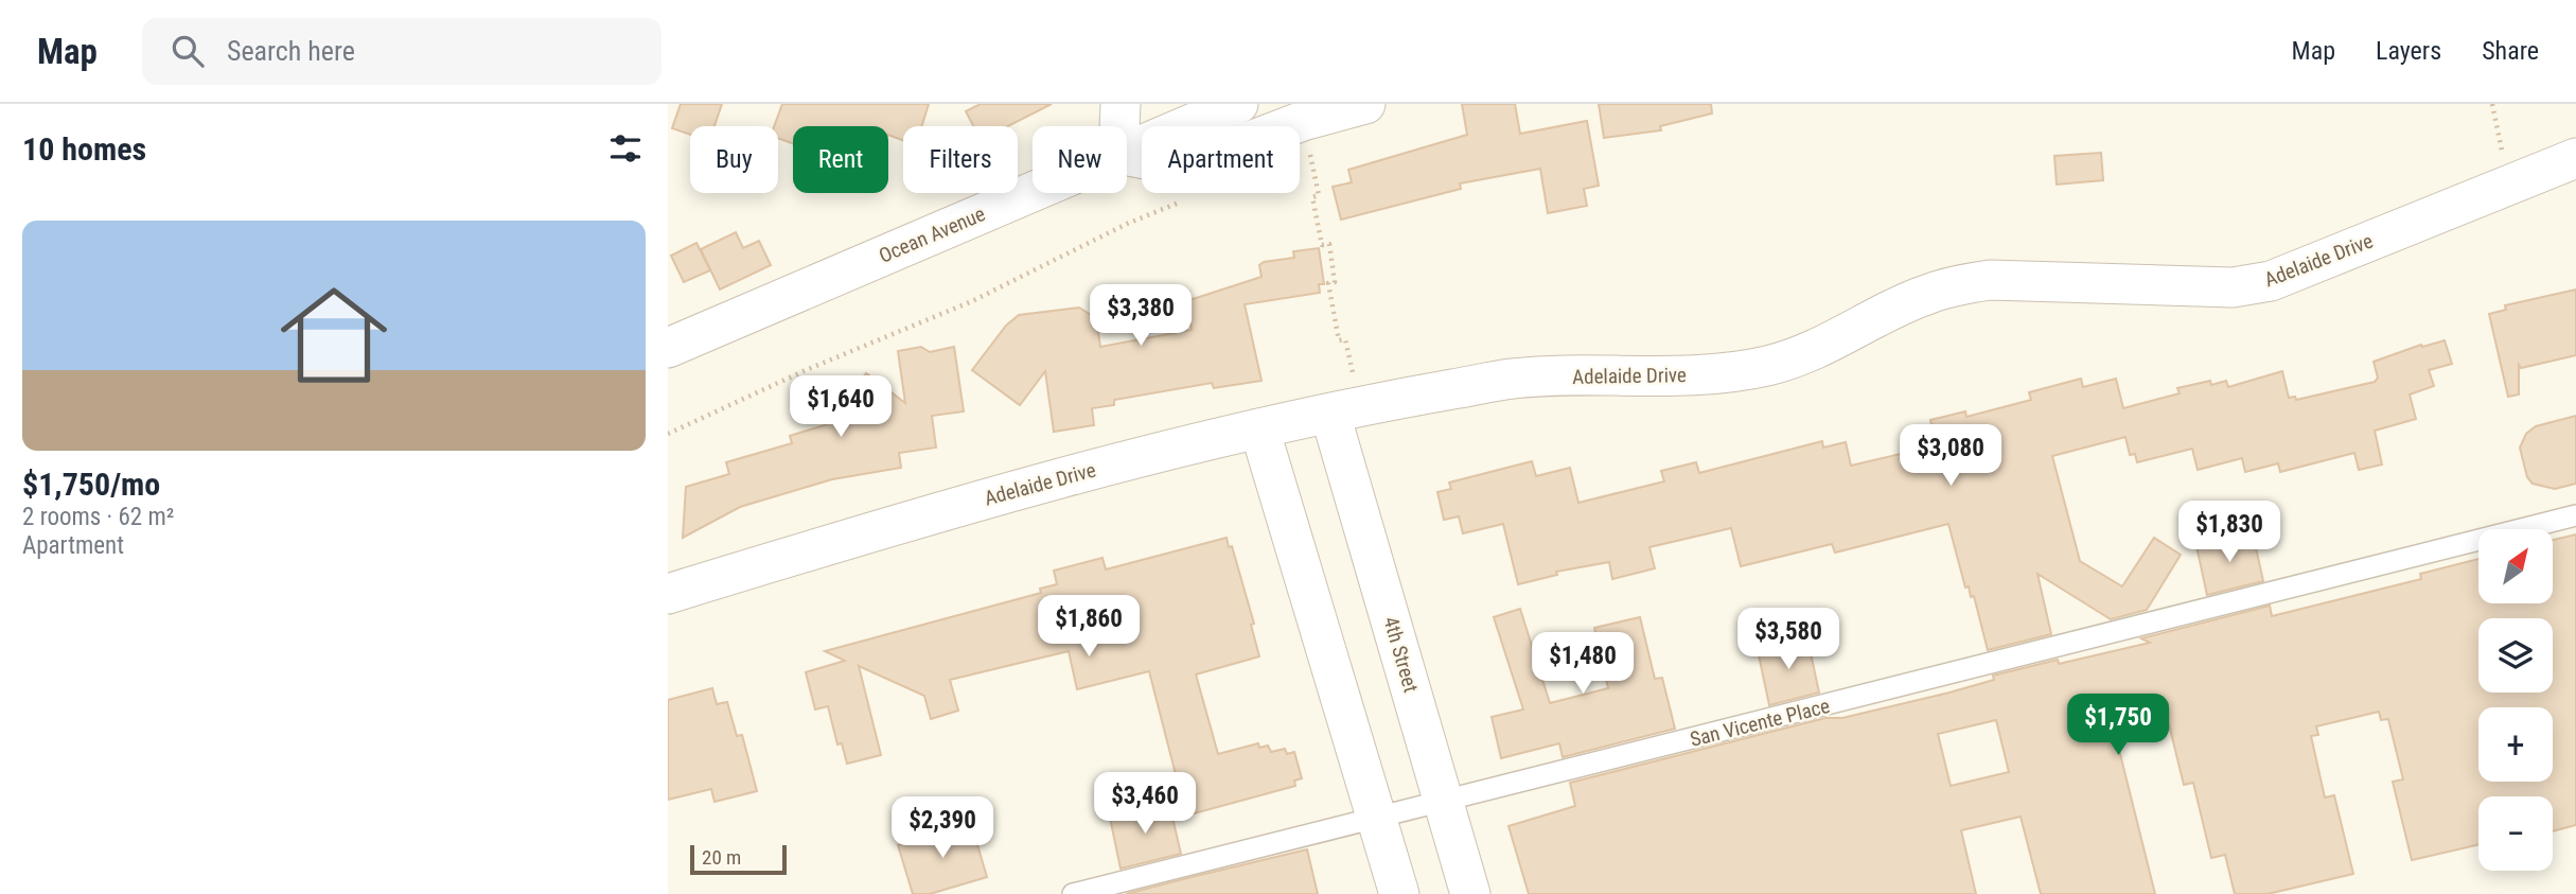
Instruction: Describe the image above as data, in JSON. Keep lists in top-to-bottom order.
{
  "streets": {
    "street": ["Ocean Avenue", "Adelaide Drive", "4th Street"],
    "lane": ["San Vicente Place"]
  },
  "crossings": [
    ["Adelaide Drive", "4th Street"],
    ["4th Street", "San Vicente Place"]
  ],
  "scale_bar": "20 m",
  "north": "top right",
  "page": {
    "header": "Map",
    "search": "Search here",
    "nav": ["Map", "Layers", "Share"],
    "heading": "10 homes",
    "chip": [
      "Buy",
      "Rent",
      "Filters",
      "New",
      "Apartment"
    ],
    "list": [
      {
        "name": "$1,750/mo",
        "note": "2 rooms · 62 m² · Apartment"
      }
    ],
    "price": [
      "$3,380",
      "$1,640",
      "$3,080",
      "$1,830",
      "$1,860",
      "$3,580",
      "$1,480",
      "$1,750",
      "$3,460",
      "$2,390"
    ],
    "map_buttons": ["+", "−"],
    "scale": "20 m"
  }
}
